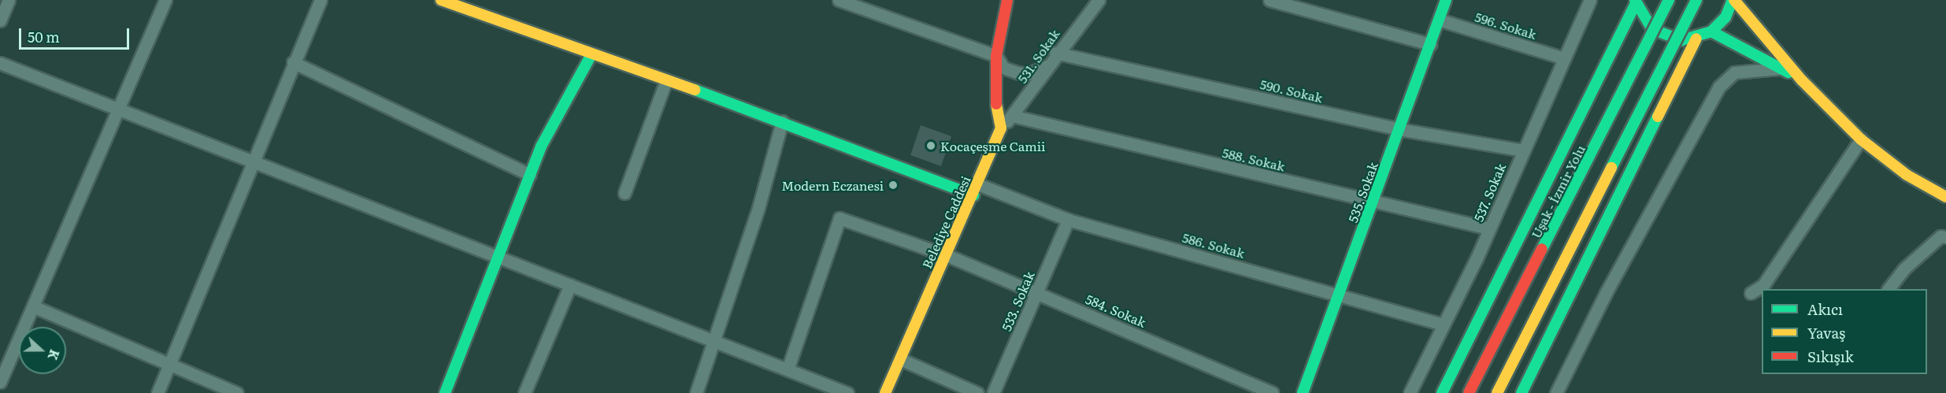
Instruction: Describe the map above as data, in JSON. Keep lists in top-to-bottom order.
{
  "streets": {
    "main road": ["Uşak - İzmir Yolu", "535. Sokak", "Belediye Caddesi"],
    "street": [
      "596. Sokak",
      "531. Sokak",
      "590. Sokak",
      "588. Sokak",
      "537. Sokak",
      "586. Sokak",
      "533. Sokak",
      "584. Sokak"
    ]
  },
  "crossings": [
    ["596. Sokak", "535. Sokak"],
    ["596. Sokak", "537. Sokak"],
    ["531. Sokak", "590. Sokak"],
    ["531. Sokak", "588. Sokak"],
    ["531. Sokak", "Belediye Caddesi"],
    ["590. Sokak", "535. Sokak"],
    ["590. Sokak", "537. Sokak"],
    ["588. Sokak", "535. Sokak"],
    ["588. Sokak", "537. Sokak"],
    ["535. Sokak", "586. Sokak"],
    ["537. Sokak", "586. Sokak"],
    ["Belediye Caddesi", "586. Sokak"],
    ["Belediye Caddesi", "584. Sokak"],
    ["586. Sokak", "533. Sokak"],
    ["533. Sokak", "584. Sokak"]
  ],
  "places": ["Kocaçeşme Camii", "Modern Eczanesi"],
  "legend": ["Akıcı", "Yavaş", "Sıkışık"],
  "scale_bar": "50 m",
  "north": "right"
}
